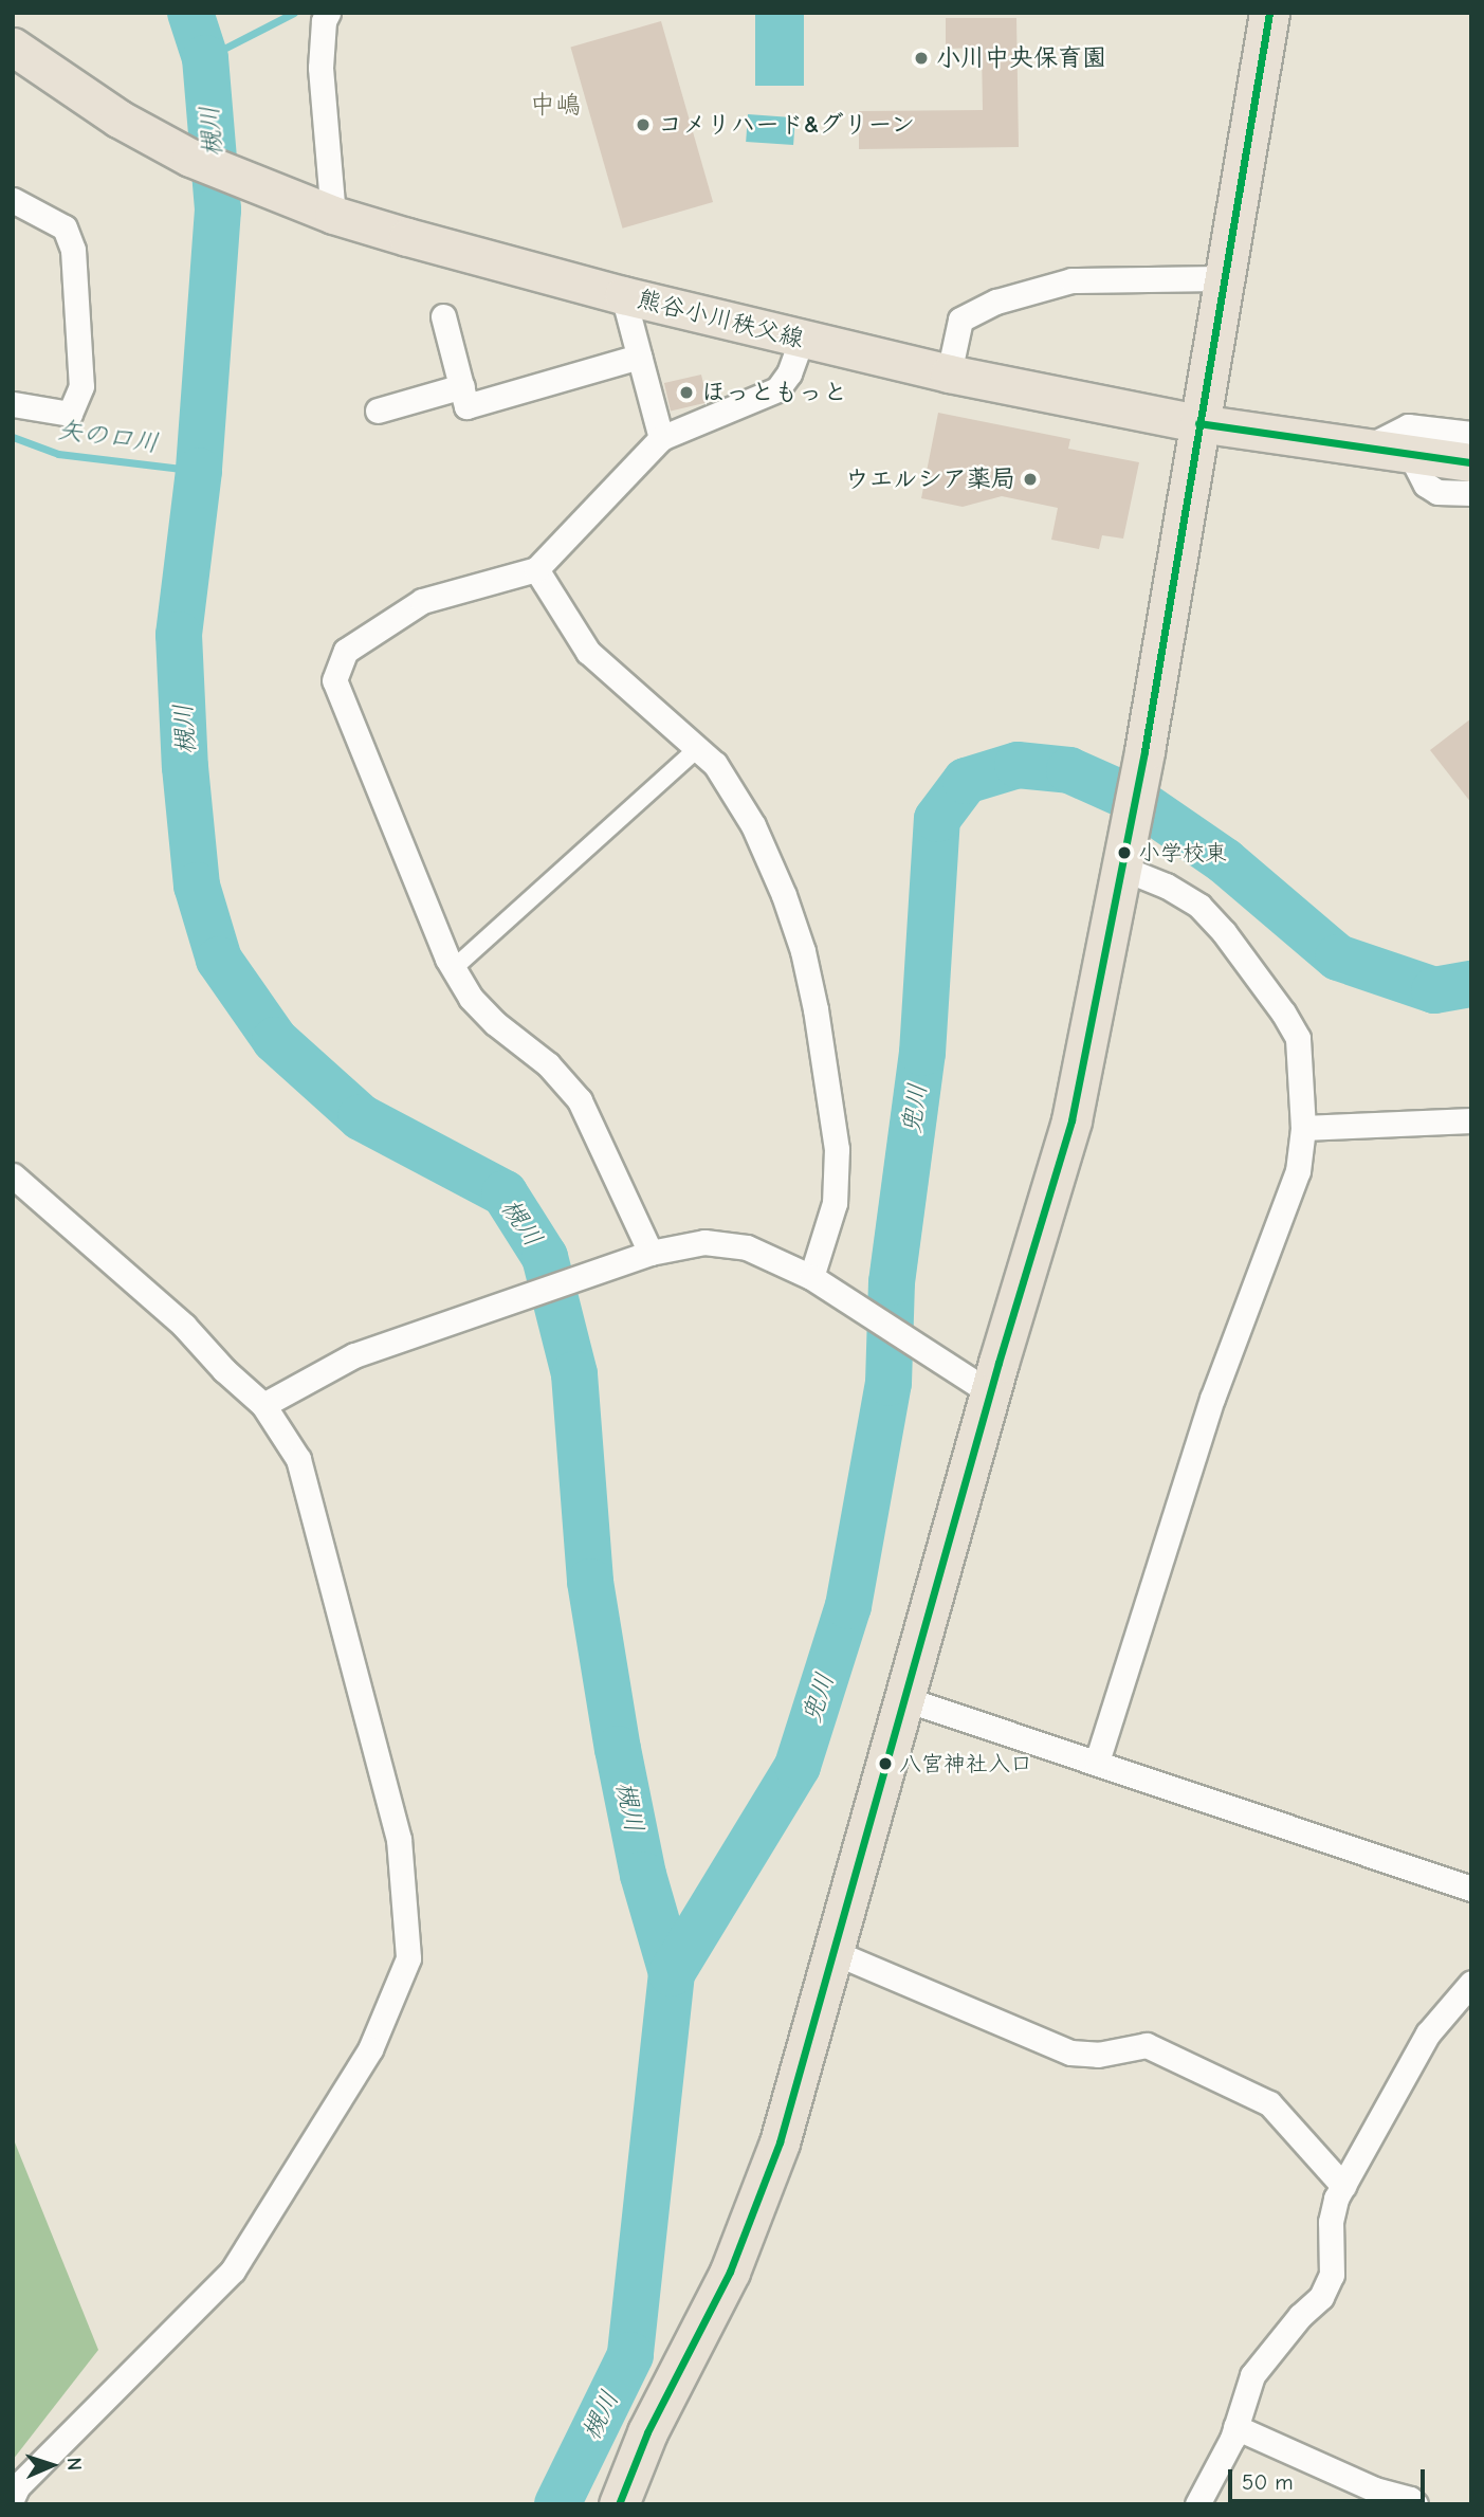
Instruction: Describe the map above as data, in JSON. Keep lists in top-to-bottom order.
{
  "streets": {
    "main road": ["熊谷小川秩父線"]
  },
  "districts": ["中嶋"],
  "water": ["槻川", "矢の口川", "兜川"],
  "places": [
    "小川中央保育園",
    "コメリハード&グリーン",
    "ほっともっと",
    "ウエルシア薬局",
    "小学校東",
    "八宮神社入口"
  ],
  "scale_bar": "50 m",
  "north": "right"
}
